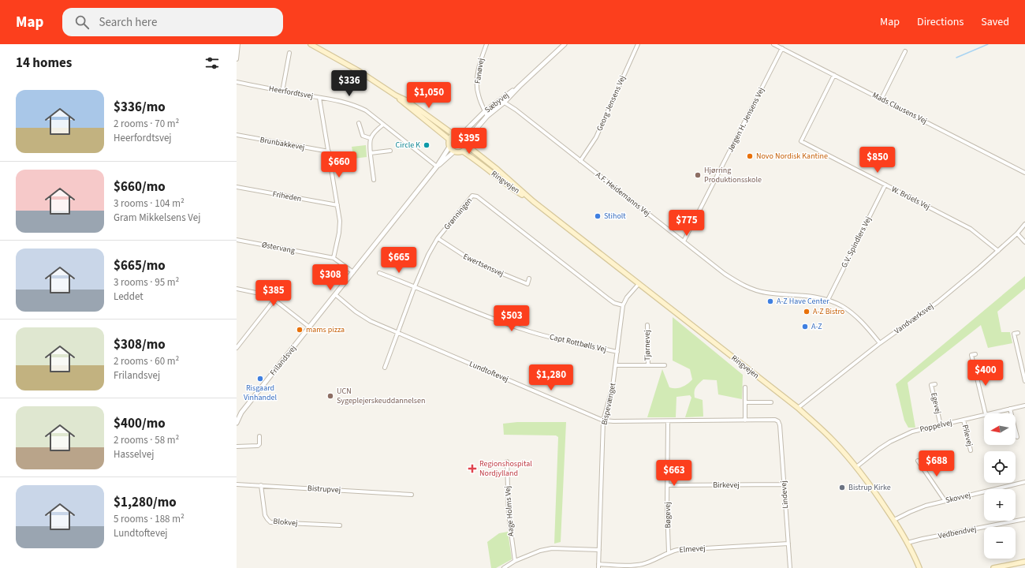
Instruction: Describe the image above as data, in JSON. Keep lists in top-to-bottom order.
{
  "streets": {
    "main road": ["Ringvejen"],
    "street": [
      "Fanøvej",
      "Heerfordtsvej",
      "Sæbyvej",
      "Georg Jensens Vej",
      "Mads Clausens Vej",
      "Jørgen H. Jensens Vej",
      "Brunbakkevej",
      "A.F. Heidemanns Vej",
      "Friheden",
      "W. Brüels Vej",
      "Grønningen",
      "G.V. Spindlers Vej",
      "Østervang",
      "Ewertsensvej",
      "Vandværksvej",
      "Capt Rottbølls Vej",
      "Tjørnevej",
      "Frilandsvej",
      "Lundtoftevej",
      "Egevej",
      "Bispevænget",
      "Poppelvej",
      "Pilevej",
      "Birkevej",
      "Bistrupvej",
      "Lindevej",
      "Skovvej",
      "Aage Holms Vej",
      "Bøgevej",
      "Blokvej",
      "Vedbendvej",
      "Elmevej"
    ]
  },
  "crossings": [
    ["Fanøvej", "Sæbyvej"],
    ["Heerfordtsvej", "Frilandsvej"],
    ["Sæbyvej", "Ringvejen"],
    ["Sæbyvej", "A.F. Heidemanns Vej"],
    ["Sæbyvej", "Frilandsvej"],
    ["Georg Jensens Vej", "A.F. Heidemanns Vej"],
    ["Mads Clausens Vej", "Jørgen H. Jensens Vej"],
    ["Mads Clausens Vej", "W. Brüels Vej"],
    ["Jørgen H. Jensens Vej", "A.F. Heidemanns Vej"],
    ["Ringvejen", "Vandværksvej"],
    ["Ringvejen", "Frilandsvej"],
    ["Ringvejen", "Bispevænget"],
    ["Ringvejen", "Poppelvej"],
    ["Ringvejen", "Skovvej"],
    ["Ringvejen", "Vedbendvej"],
    ["A.F. Heidemanns Vej", "G.V. Spindlers Vej"],
    ["A.F. Heidemanns Vej", "Vandværksvej"],
    ["W. Brüels Vej", "G.V. Spindlers Vej"],
    ["W. Brüels Vej", "Vandværksvej"],
    ["Grønningen", "Ewertsensvej"],
    ["Grønningen", "Capt Rottbølls Vej"],
    ["Grønningen", "Lundtoftevej"],
    ["Grønningen", "Bispevænget"],
    ["Østervang", "Frilandsvej"],
    ["Capt Rottbølls Vej", "Bispevænget"],
    ["Tjørnevej", "Bispevænget"],
    ["Frilandsvej", "Lundtoftevej"],
    ["Lundtoftevej", "Bispevænget"],
    ["Lundtoftevej", "Lindevej"],
    ["Lundtoftevej", "Bøgevej"],
    ["Egevej", "Poppelvej"],
    ["Bispevænget", "Elmevej"],
    ["Poppelvej", "Pilevej"],
    ["Birkevej", "Lindevej"],
    ["Birkevej", "Bøgevej"],
    ["Bistrupvej", "Blokvej"],
    ["Lindevej", "Elmevej"],
    ["Bøgevej", "Elmevej"]
  ],
  "places": {
    "other": [
      "Circle K",
      "Novo Nordisk Kantine",
      "Hjørring Produktionsskole",
      "Stiholt",
      "A-Z Have Center",
      "A-Z Bistro",
      "A-Z",
      "mams pizza",
      "Risgaard Vinhandel",
      "UCN Sygeplejerskeuddannelsen",
      "Bistrup Kirke"
    ],
    "health": ["Regionshospital Nordjylland"]
  },
  "north": "left",
  "page": {
    "header": "Map",
    "search": "Search here",
    "nav": ["Map", "Directions", "Saved"],
    "heading": "14 homes",
    "price": [
      "$336",
      "$1,050",
      "$395",
      "$850",
      "$660",
      "$775",
      "$665",
      "$308",
      "$385",
      "$503",
      "$400",
      "$1,280",
      "$688",
      "$663"
    ],
    "list": [
      {
        "name": "$336/mo",
        "note": "2 rooms · 70 m² · Heerfordtsvej"
      },
      {
        "name": "$660/mo",
        "note": "3 rooms · 104 m² · Gram Mikkelsens Vej"
      },
      {
        "name": "$665/mo",
        "note": "3 rooms · 95 m² · Leddet"
      },
      {
        "name": "$308/mo",
        "note": "2 rooms · 60 m² · Frilandsvej"
      },
      {
        "name": "$400/mo",
        "note": "2 rooms · 58 m² · Hasselvej"
      },
      {
        "name": "$1,280/mo",
        "note": "5 rooms · 188 m² · Lundtoftevej"
      }
    ],
    "map_buttons": ["+", "−"]
  }
}
